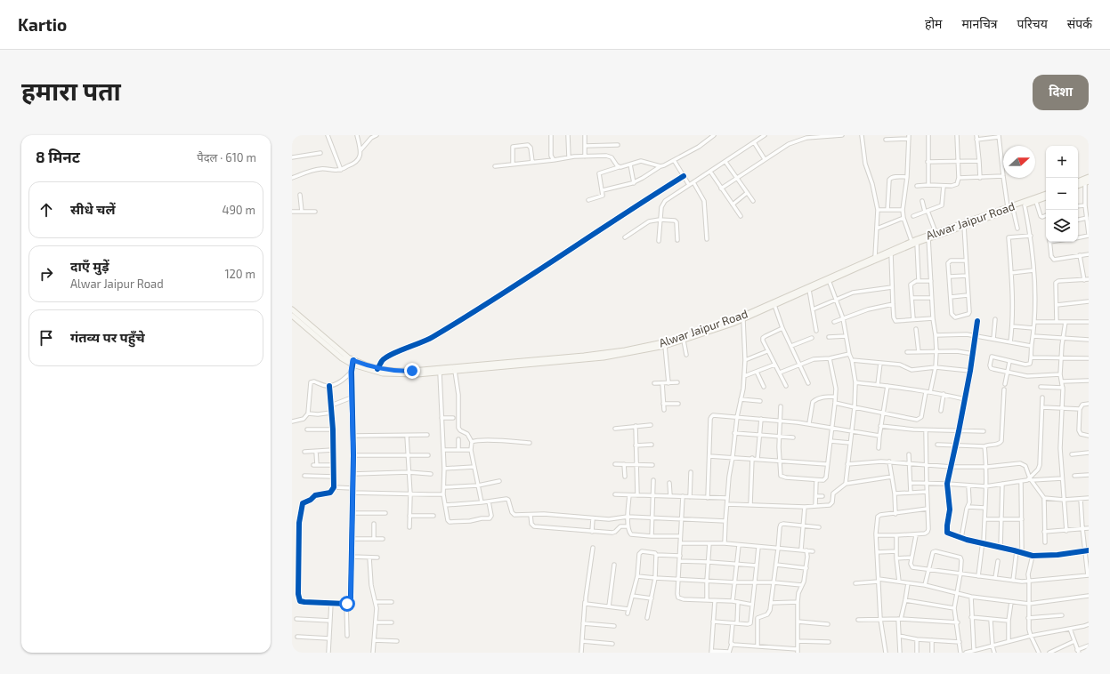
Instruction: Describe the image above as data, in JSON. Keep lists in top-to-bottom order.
{
  "streets": {
    "main road": ["Alwar Jaipur Road"]
  },
  "north": "right",
  "page": {
    "header": "Kartio",
    "nav": [
      "होम",
      "मानचित्र",
      "परिचय",
      "संपर्क"
    ],
    "buttons": "दिशा",
    "title": "हमारा पता",
    "heading": ["8 मिनट", "पैदल · 610 m"],
    "map_buttons": ["+", "−"],
    "list": [
      ["सीधे चलें", "490 m"],
      ["दाएँ मुड़ें", "Alwar Jaipur Road", "120 m"],
      "गंतव्य पर पहुँचे"
    ]
  }
}
